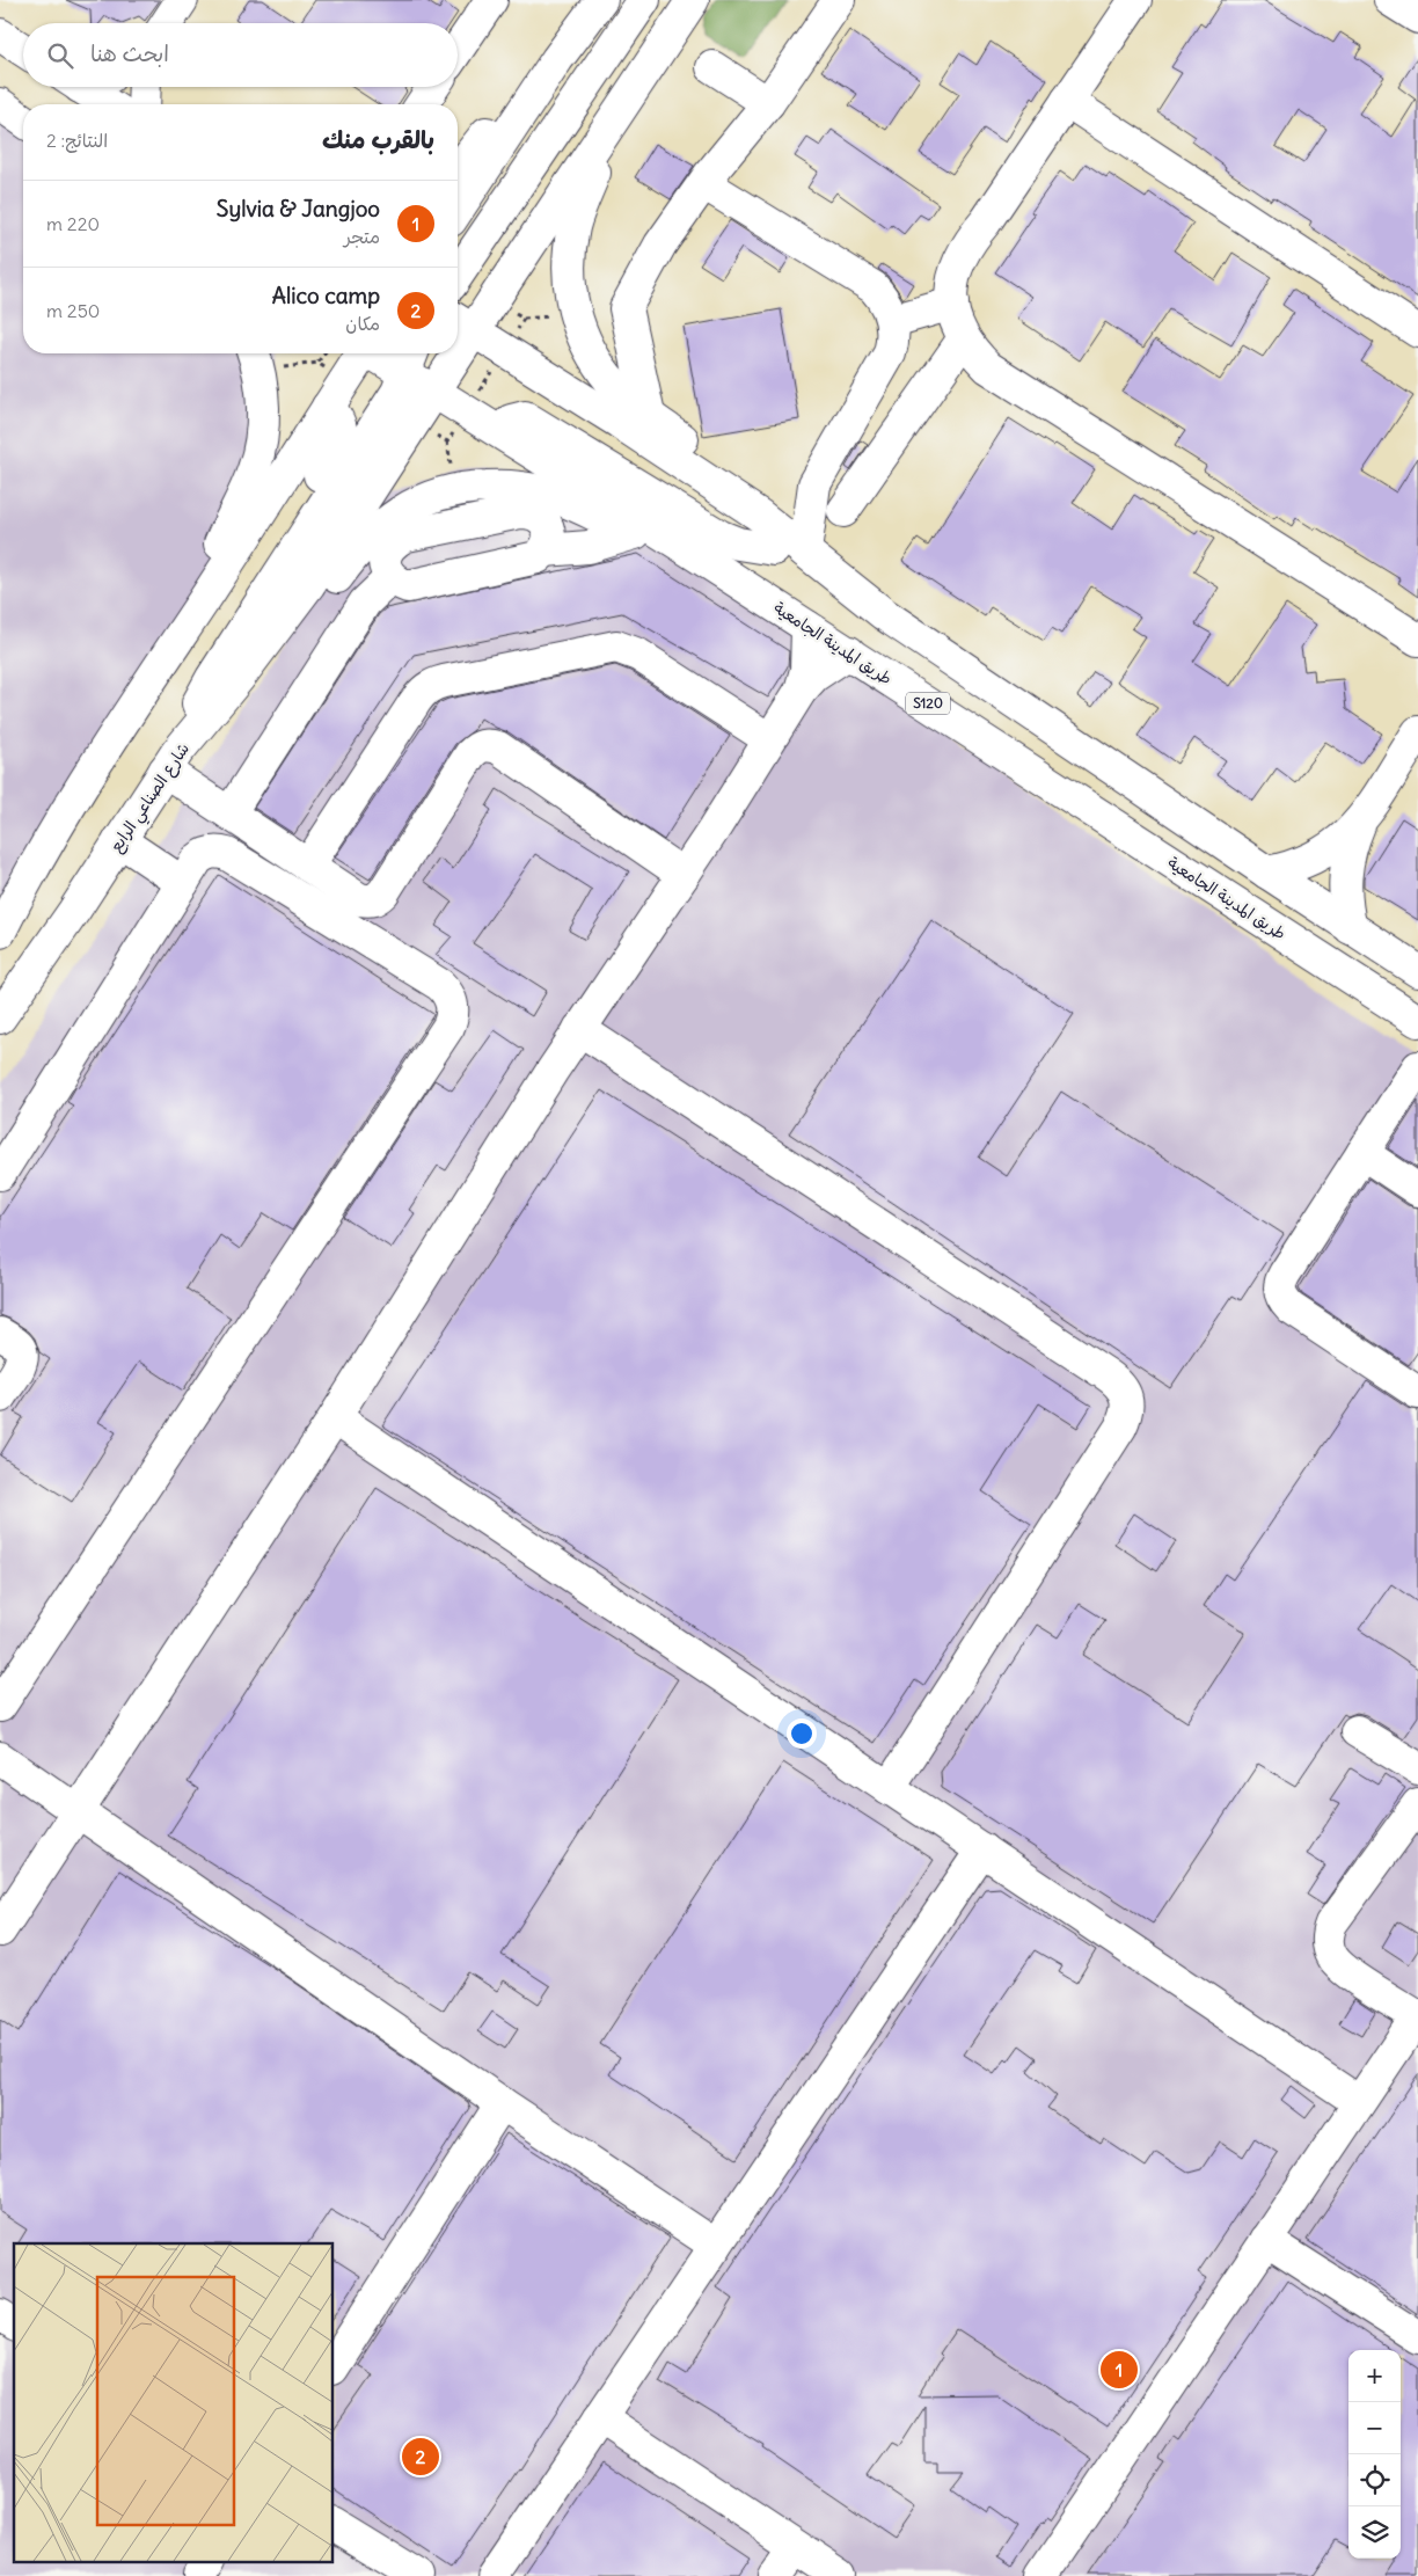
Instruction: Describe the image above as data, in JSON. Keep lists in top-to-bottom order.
{
  "streets": {
    "main road": ["طريق المدينة الجامعية", "S120", "شارع الصناعي الرابع"]
  },
  "crossings": [
    ["طريق المدينة الجامعية", "شارع الصناعي الرابع"]
  ],
  "page": {
    "search": "ابحث هنا",
    "heading": ["بالقرب منك", "النتائج: 2"],
    "list": [
      {
        "mark": "1",
        "name": "Sylvia & Jangjoo",
        "note": "متجر",
        "value": "220 m"
      },
      {
        "mark": "2",
        "name": "Alico camp",
        "note": "مكان",
        "value": "250 m"
      }
    ],
    "pins": ["1", "2"],
    "map_buttons": ["+", "−"]
  }
}
